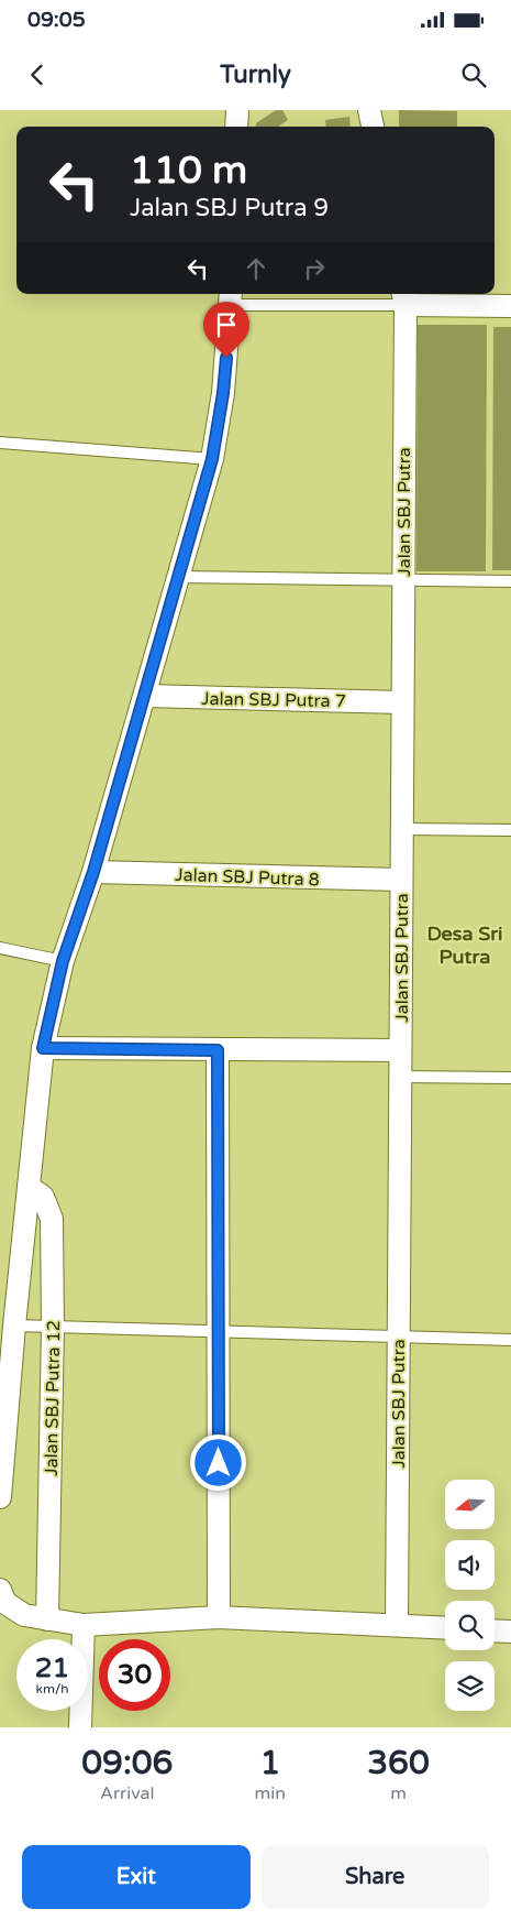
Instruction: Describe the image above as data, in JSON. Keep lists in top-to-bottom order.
{
  "streets": {
    "street": [
      "Jalan SBJ Putra",
      "Jalan SBJ Putra 7",
      "Jalan SBJ Putra 8",
      "Jalan SBJ Putra 12"
    ]
  },
  "crossings": [
    ["Jalan SBJ Putra", "Jalan SBJ Putra 7"],
    ["Jalan SBJ Putra", "Jalan SBJ Putra 8"]
  ],
  "districts": ["Desa Sri Putra"],
  "north": "left",
  "page": {
    "status": "09:05",
    "header": "Turnly",
    "turn": ["110 m", "Jalan SBJ Putra 9"],
    "speed": "21 km/h",
    "limit": "30",
    "eta": [
      "09:06",
      "Arrival",
      "1",
      "min",
      "360",
      "m"
    ],
    "buttons": ["Exit", "Share"]
  }
}
